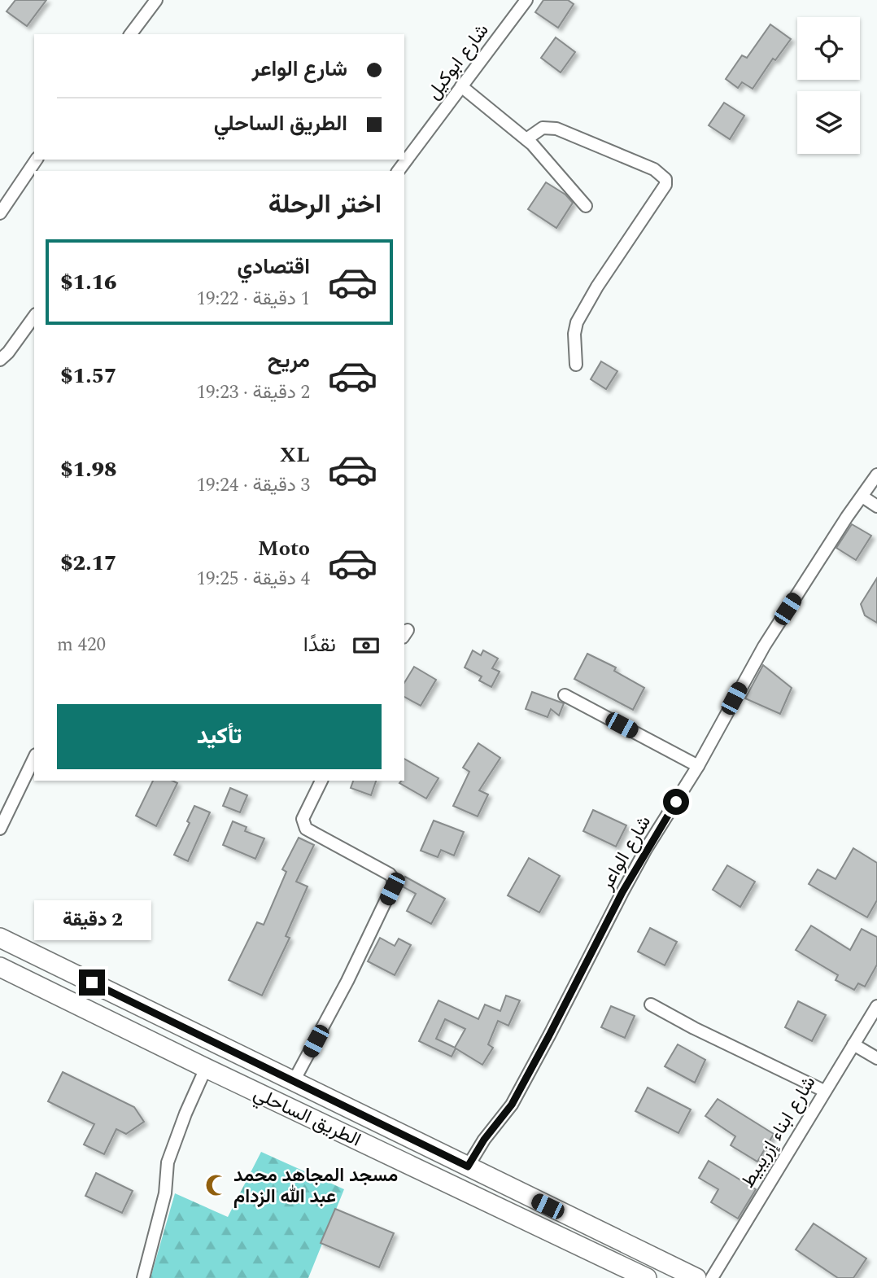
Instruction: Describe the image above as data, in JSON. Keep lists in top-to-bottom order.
{
  "streets": {
    "highway": ["الطريق الساحلي"],
    "street": ["شارع ابوكيل", "شارع الواعر", "شارع ابناء إزريبيط"]
  },
  "crossings": [
    ["شارع الواعر", "الطريق الساحلي"]
  ],
  "places": {
    "mosque": ["مسجد المجاهد محمد عبد الله الزدام"]
  },
  "page": {
    "banner": ["شارع الواعر", "الطريق الساحلي"],
    "heading": "اختر الرحلة",
    "list": [
      {
        "name": "اقتصادي",
        "note": "1 دقيقة · 19:22",
        "value": "$1.16"
      },
      {
        "name": "مريح",
        "note": "2 دقيقة · 19:23",
        "value": "$1.57"
      },
      {
        "name": "XL",
        "note": "3 دقيقة · 19:24",
        "value": "$1.98"
      },
      {
        "name": "Moto",
        "note": "4 دقيقة · 19:25",
        "value": "$2.17"
      }
    ],
    "pay": ["نقدًا", "420 m"],
    "buttons": "تأكيد",
    "bubble": "2 دقيقة"
  }
}
